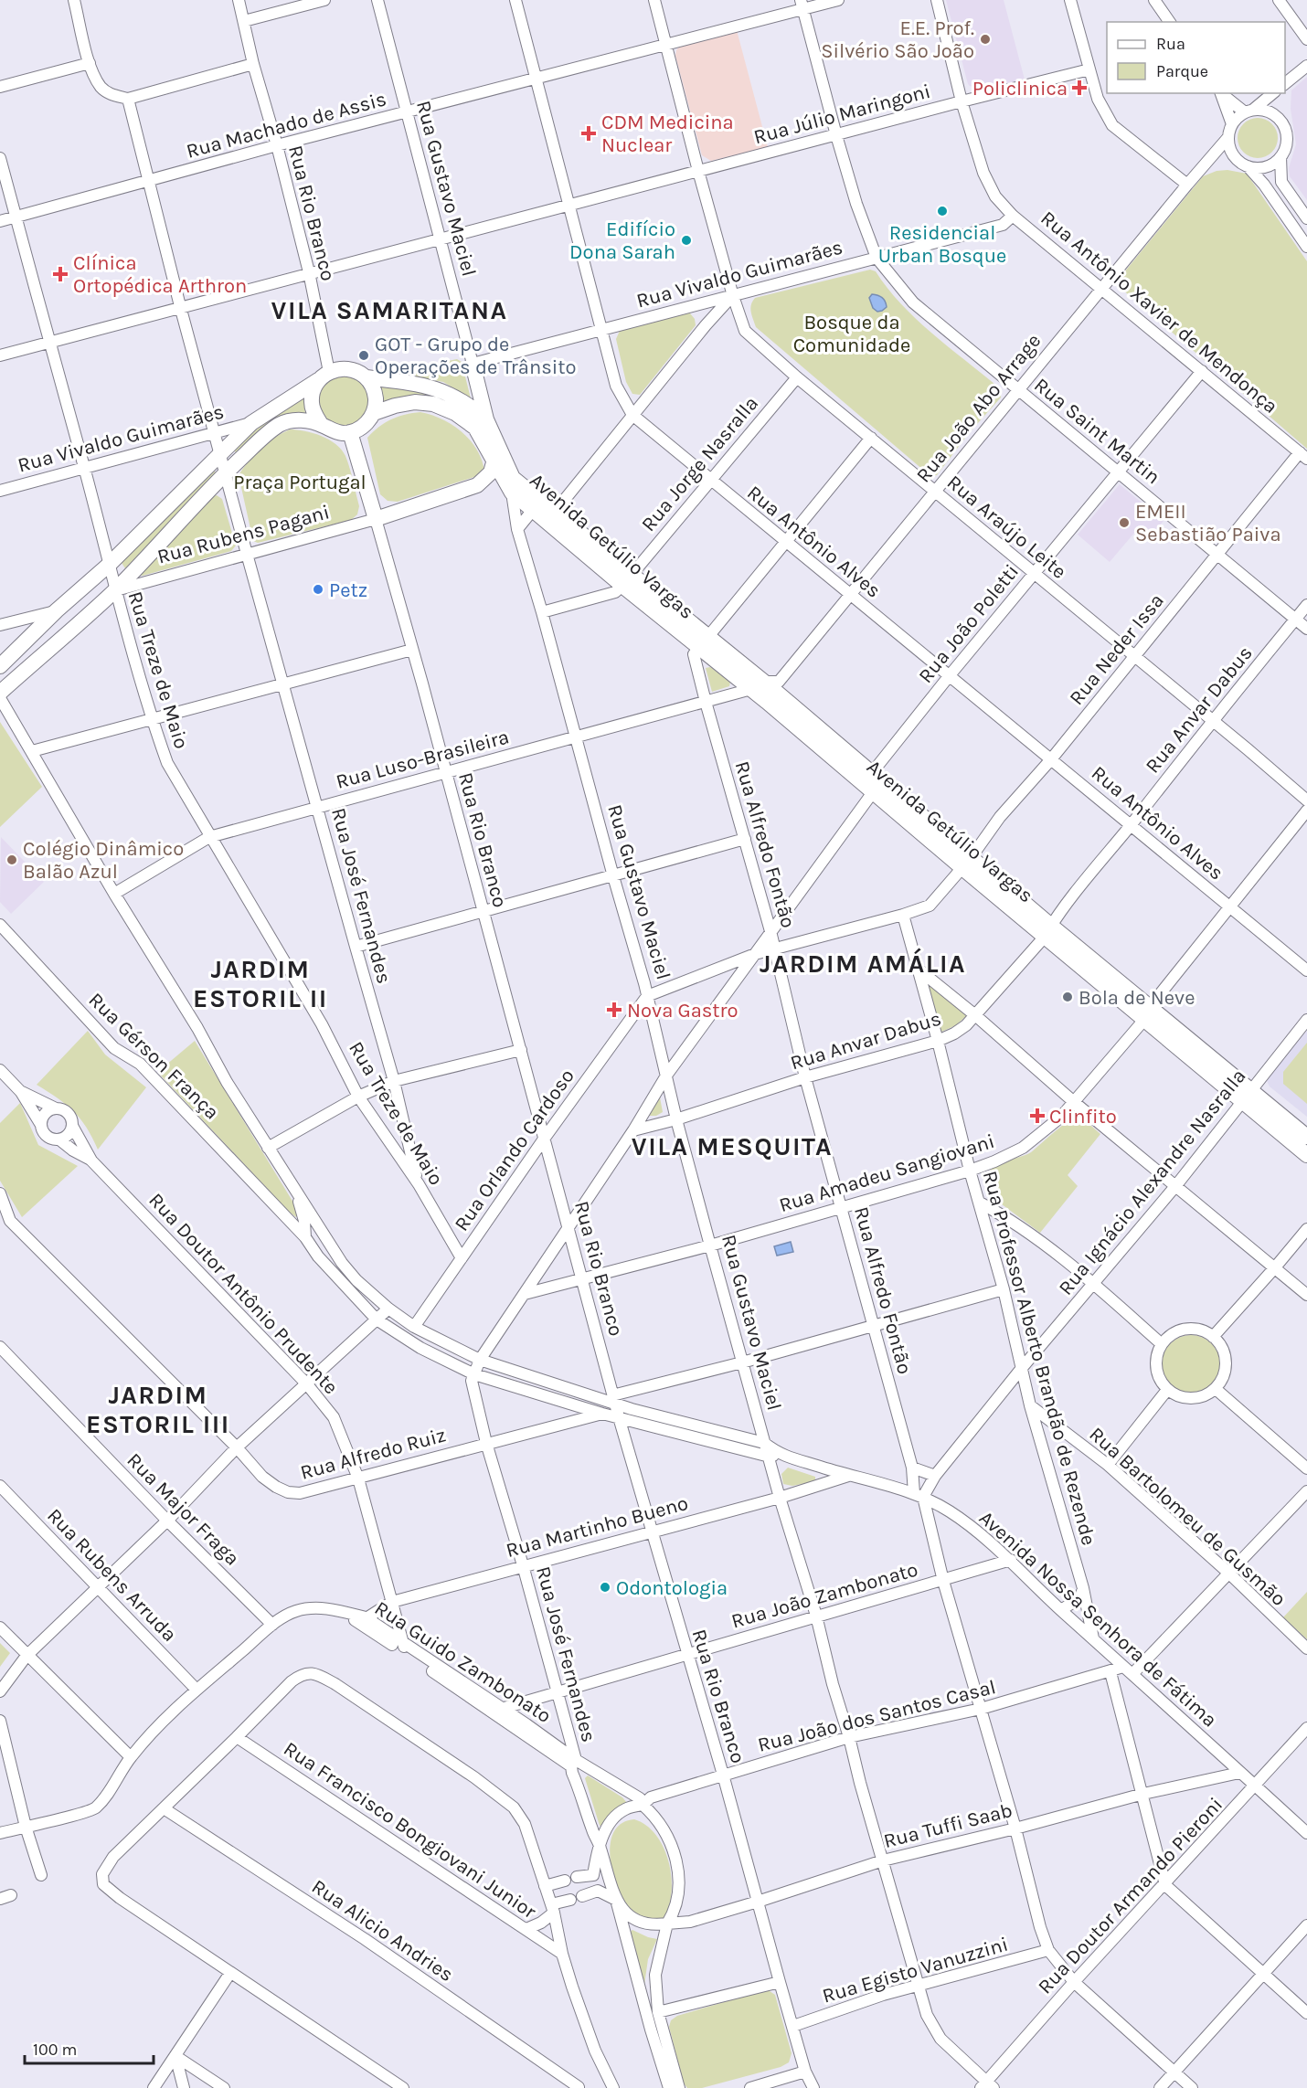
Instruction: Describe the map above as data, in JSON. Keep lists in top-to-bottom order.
{
  "streets": {
    "main road": ["Rua Gustavo Maciel", "Rua Rubens Pagani", "Avenida Getúlio Vargas"],
    "street": [
      "Rua Júlio Maringoni",
      "Rua Machado de Assis",
      "Rua Rio Branco",
      "Rua Vivaldo Guimarães",
      "Rua Antônio Xavier de Mendonça",
      "Rua João Abo Arrage",
      "Rua Saint Martin",
      "Rua Jorge Nasralla",
      "Rua Araújo Leite",
      "Rua Antônio Alves",
      "Rua João Poletti",
      "Rua Neder Issa",
      "Rua Treze de Maio",
      "Rua Anvar Dabus",
      "Rua Luso-Brasileira",
      "Rua Alfredo Fontão",
      "Rua José Fernandes",
      "Rua Gérson França",
      "Rua Orlando Cardoso",
      "Rua Amadeu Sangiovani",
      "Rua Ignácio Alexandre Nasralla",
      "Rua Doutor Antônio Prudente",
      "Rua Professor Alberto Brandão de Rezende",
      "Rua Alfredo Ruiz",
      "Rua Major Fraga",
      "Rua Bartolomeu de Gusmão",
      "Rua Martinho Bueno",
      "Rua Rubens Arruda",
      "Rua João Zambonato",
      "Avenida Nossa Senhora de Fátima",
      "Rua Guido Zambonato",
      "Rua João dos Santos Casal",
      "Rua Tuffi Saab",
      "Rua Francisco Bongiovani Junior",
      "Rua Doutor Armando Pieroni",
      "Rua Alicio Andries",
      "Rua Egisto Vanuzzini"
    ]
  },
  "crossings": [
    ["Rua Júlio Maringoni", "Rua Gustavo Maciel"],
    ["Rua Júlio Maringoni", "Rua Rio Branco"],
    ["Rua Júlio Maringoni", "Rua Antônio Xavier de Mendonça"],
    ["Rua Júlio Maringoni", "Rua Saint Martin"],
    ["Rua Júlio Maringoni", "Rua Araújo Leite"],
    ["Rua Júlio Maringoni", "Rua Antônio Alves"],
    ["Rua Júlio Maringoni", "Rua Treze de Maio"],
    ["Rua Machado de Assis", "Rua Gustavo Maciel"],
    ["Rua Machado de Assis", "Rua Rio Branco"],
    ["Rua Machado de Assis", "Rua Saint Martin"],
    ["Rua Machado de Assis", "Rua Araújo Leite"],
    ["Rua Machado de Assis", "Rua Antônio Alves"],
    ["Rua Machado de Assis", "Rua Treze de Maio"],
    ["Rua Gustavo Maciel", "Rua Vivaldo Guimarães"],
    ["Rua Gustavo Maciel", "Avenida Getúlio Vargas"],
    ["Rua Gustavo Maciel", "Rua Neder Issa"],
    ["Rua Gustavo Maciel", "Rua Anvar Dabus"],
    ["Rua Gustavo Maciel", "Rua Luso-Brasileira"],
    ["Rua Gustavo Maciel", "Rua Orlando Cardoso"],
    ["Rua Gustavo Maciel", "Rua Amadeu Sangiovani"],
    ["Rua Gustavo Maciel", "Rua Martinho Bueno"],
    ["Rua Gustavo Maciel", "Rua João Zambonato"],
    ["Rua Gustavo Maciel", "Avenida Nossa Senhora de Fátima"],
    ["Rua Gustavo Maciel", "Rua João dos Santos Casal"],
    ["Rua Gustavo Maciel", "Rua Tuffi Saab"],
    ["Rua Gustavo Maciel", "Rua Doutor Armando Pieroni"],
    ["Rua Gustavo Maciel", "Rua Egisto Vanuzzini"],
    ["Rua Rio Branco", "Rua Rubens Pagani"],
    ["Rua Rio Branco", "Rua Luso-Brasileira"],
    ["Rua Rio Branco", "Rua Orlando Cardoso"],
    ["Rua Rio Branco", "Rua Amadeu Sangiovani"],
    ["Rua Rio Branco", "Rua Martinho Bueno"],
    ["Rua Rio Branco", "Rua João Zambonato"],
    ["Rua Rio Branco", "Avenida Nossa Senhora de Fátima"],
    ["Rua Rio Branco", "Rua João dos Santos Casal"],
    ["Rua Rio Branco", "Rua Tuffi Saab"],
    ["Rua Rio Branco", "Rua Egisto Vanuzzini"],
    ["Rua Vivaldo Guimarães", "Rua Antônio Xavier de Mendonça"],
    ["Rua Vivaldo Guimarães", "Rua Saint Martin"],
    ["Rua Vivaldo Guimarães", "Rua Araújo Leite"],
    ["Rua Vivaldo Guimarães", "Rua Antônio Alves"],
    ["Rua Vivaldo Guimarães", "Rua Treze de Maio"],
    ["Rua Antônio Xavier de Mendonça", "Rua João Abo Arrage"],
    ["Rua Antônio Xavier de Mendonça", "Rua João Poletti"],
    ["Rua Antônio Xavier de Mendonça", "Rua Neder Issa"],
    ["Rua João Abo Arrage", "Rua Saint Martin"],
    ["Rua João Abo Arrage", "Rua Araújo Leite"],
    ["Rua João Abo Arrage", "Rua Antônio Alves"],
    ["Rua João Abo Arrage", "Avenida Getúlio Vargas"],
    ["Rua João Abo Arrage", "Rua Luso-Brasileira"],
    ["Rua Saint Martin", "Rua João Poletti"],
    ["Rua Saint Martin", "Rua Neder Issa"],
    ["Rua Saint Martin", "Rua Anvar Dabus"],
    ["Rua Jorge Nasralla", "Rua Araújo Leite"],
    ["Rua Jorge Nasralla", "Rua Antônio Alves"],
    ["Rua Jorge Nasralla", "Avenida Getúlio Vargas"],
    ["Rua Araújo Leite", "Rua João Poletti"],
    ["Rua Araújo Leite", "Rua Neder Issa"],
    ["Rua Araújo Leite", "Rua Anvar Dabus"],
    ["Rua Rubens Pagani", "Rua Treze de Maio"],
    ["Rua Rubens Pagani", "Rua José Fernandes"],
    ["Rua Antônio Alves", "Rua João Poletti"],
    ["Rua Antônio Alves", "Rua Neder Issa"],
    ["Rua Antônio Alves", "Rua Anvar Dabus"],
    ["Rua Antônio Alves", "Rua Amadeu Sangiovani"],
    ["Avenida Getúlio Vargas", "Rua João Poletti"],
    ["Avenida Getúlio Vargas", "Rua Neder Issa"],
    ["Avenida Getúlio Vargas", "Rua Anvar Dabus"],
    ["Avenida Getúlio Vargas", "Rua Luso-Brasileira"],
    ["Avenida Getúlio Vargas", "Rua Alfredo Fontão"],
    ["Avenida Getúlio Vargas", "Rua Amadeu Sangiovani"],
    ["Avenida Getúlio Vargas", "Rua Ignácio Alexandre Nasralla"],
    ["Rua Neder Issa", "Rua Alfredo Fontão"],
    ["Rua Neder Issa", "Rua Orlando Cardoso"],
    ["Rua Neder Issa", "Rua Professor Alberto Brandão de Rezende"],
    ["Rua Treze de Maio", "Rua Luso-Brasileira"],
    ["Rua Treze de Maio", "Rua José Fernandes"],
    ["Rua Treze de Maio", "Rua Orlando Cardoso"],
    ["Rua Anvar Dabus", "Rua Alfredo Fontão"],
    ["Rua Anvar Dabus", "Rua Professor Alberto Brandão de Rezende"],
    ["Rua Luso-Brasileira", "Rua Alfredo Fontão"],
    ["Rua Luso-Brasileira", "Rua José Fernandes"],
    ["Rua Luso-Brasileira", "Avenida Nossa Senhora de Fátima"],
    ["Rua Alfredo Fontão", "Rua Amadeu Sangiovani"],
    ["Rua Alfredo Fontão", "Rua Ignácio Alexandre Nasralla"],
    ["Rua Alfredo Fontão", "Rua João Zambonato"],
    ["Rua Alfredo Fontão", "Avenida Nossa Senhora de Fátima"],
    ["Rua Alfredo Fontão", "Rua João dos Santos Casal"],
    ["Rua Alfredo Fontão", "Rua Tuffi Saab"],
    ["Rua Alfredo Fontão", "Rua Doutor Armando Pieroni"],
    ["Rua Alfredo Fontão", "Rua Egisto Vanuzzini"],
    ["Rua José Fernandes", "Rua Alfredo Ruiz"],
    ["Rua José Fernandes", "Rua Martinho Bueno"],
    ["Rua José Fernandes", "Rua João Zambonato"],
    ["Rua José Fernandes", "Avenida Nossa Senhora de Fátima"],
    ["Rua José Fernandes", "Rua Guido Zambonato"],
    ["Rua José Fernandes", "Rua João dos Santos Casal"],
    ["Rua José Fernandes", "Rua Tuffi Saab"],
    ["Rua Gérson França", "Avenida Nossa Senhora de Fátima"],
    ["Rua Orlando Cardoso", "Avenida Nossa Senhora de Fátima"],
    ["Rua Amadeu Sangiovani", "Rua Professor Alberto Brandão de Rezende"],
    ["Rua Ignácio Alexandre Nasralla", "Rua Professor Alberto Brandão de Rezende"],
    ["Rua Ignácio Alexandre Nasralla", "Avenida Nossa Senhora de Fátima"],
    ["Rua Doutor Antônio Prudente", "Rua Alfredo Ruiz"],
    ["Rua Doutor Antônio Prudente", "Rua Martinho Bueno"],
    ["Rua Doutor Antônio Prudente", "Rua Guido Zambonato"],
    ["Rua Professor Alberto Brandão de Rezende", "Rua Bartolomeu de Gusmão"],
    ["Rua Professor Alberto Brandão de Rezende", "Avenida Nossa Senhora de Fátima"],
    ["Rua Alfredo Ruiz", "Avenida Nossa Senhora de Fátima"],
    ["Rua Major Fraga", "Rua Guido Zambonato"],
    ["Rua Martinho Bueno", "Avenida Nossa Senhora de Fátima"],
    ["Rua Martinho Bueno", "Rua Guido Zambonato"],
    ["Rua Rubens Arruda", "Rua Guido Zambonato"],
    ["Rua João Zambonato", "Avenida Nossa Senhora de Fátima"],
    ["Rua João Zambonato", "Rua Guido Zambonato"],
    ["Avenida Nossa Senhora de Fátima", "Rua João dos Santos Casal"],
    ["Avenida Nossa Senhora de Fátima", "Rua Tuffi Saab"],
    ["Avenida Nossa Senhora de Fátima", "Rua Doutor Armando Pieroni"],
    ["Rua Guido Zambonato", "Rua João dos Santos Casal"],
    ["Rua Guido Zambonato", "Rua Tuffi Saab"],
    ["Rua João dos Santos Casal", "Rua Tuffi Saab"]
  ],
  "districts": [
    "VILA SAMARITANA",
    "JARDIM AMÁLIA",
    "JARDIM ESTORIL II",
    "VILA MESQUITA",
    "JARDIM ESTORIL III"
  ],
  "parks": ["Bosque da Comunidade", "Praça Portugal"],
  "places": {
    "other": [
      "E.E. Prof. Silvério São João",
      "Residencial Urban Bosque",
      "Edifício Dona Sarah",
      "GOT - Grupo de Operações de Trânsito",
      "EMEII Sebastião Paiva",
      "Petz",
      "Colégio Dinâmico Balão Azul",
      "Bola de Neve",
      "Odontologia"
    ],
    "health": [
      "Policlinica",
      "CDM Medicina Nuclear",
      "Clínica Ortopédica Arthron",
      "Nova Gastro",
      "Clinfito"
    ]
  },
  "legend": ["Rua", "Parque"],
  "scale_bar": "100 m"
}
